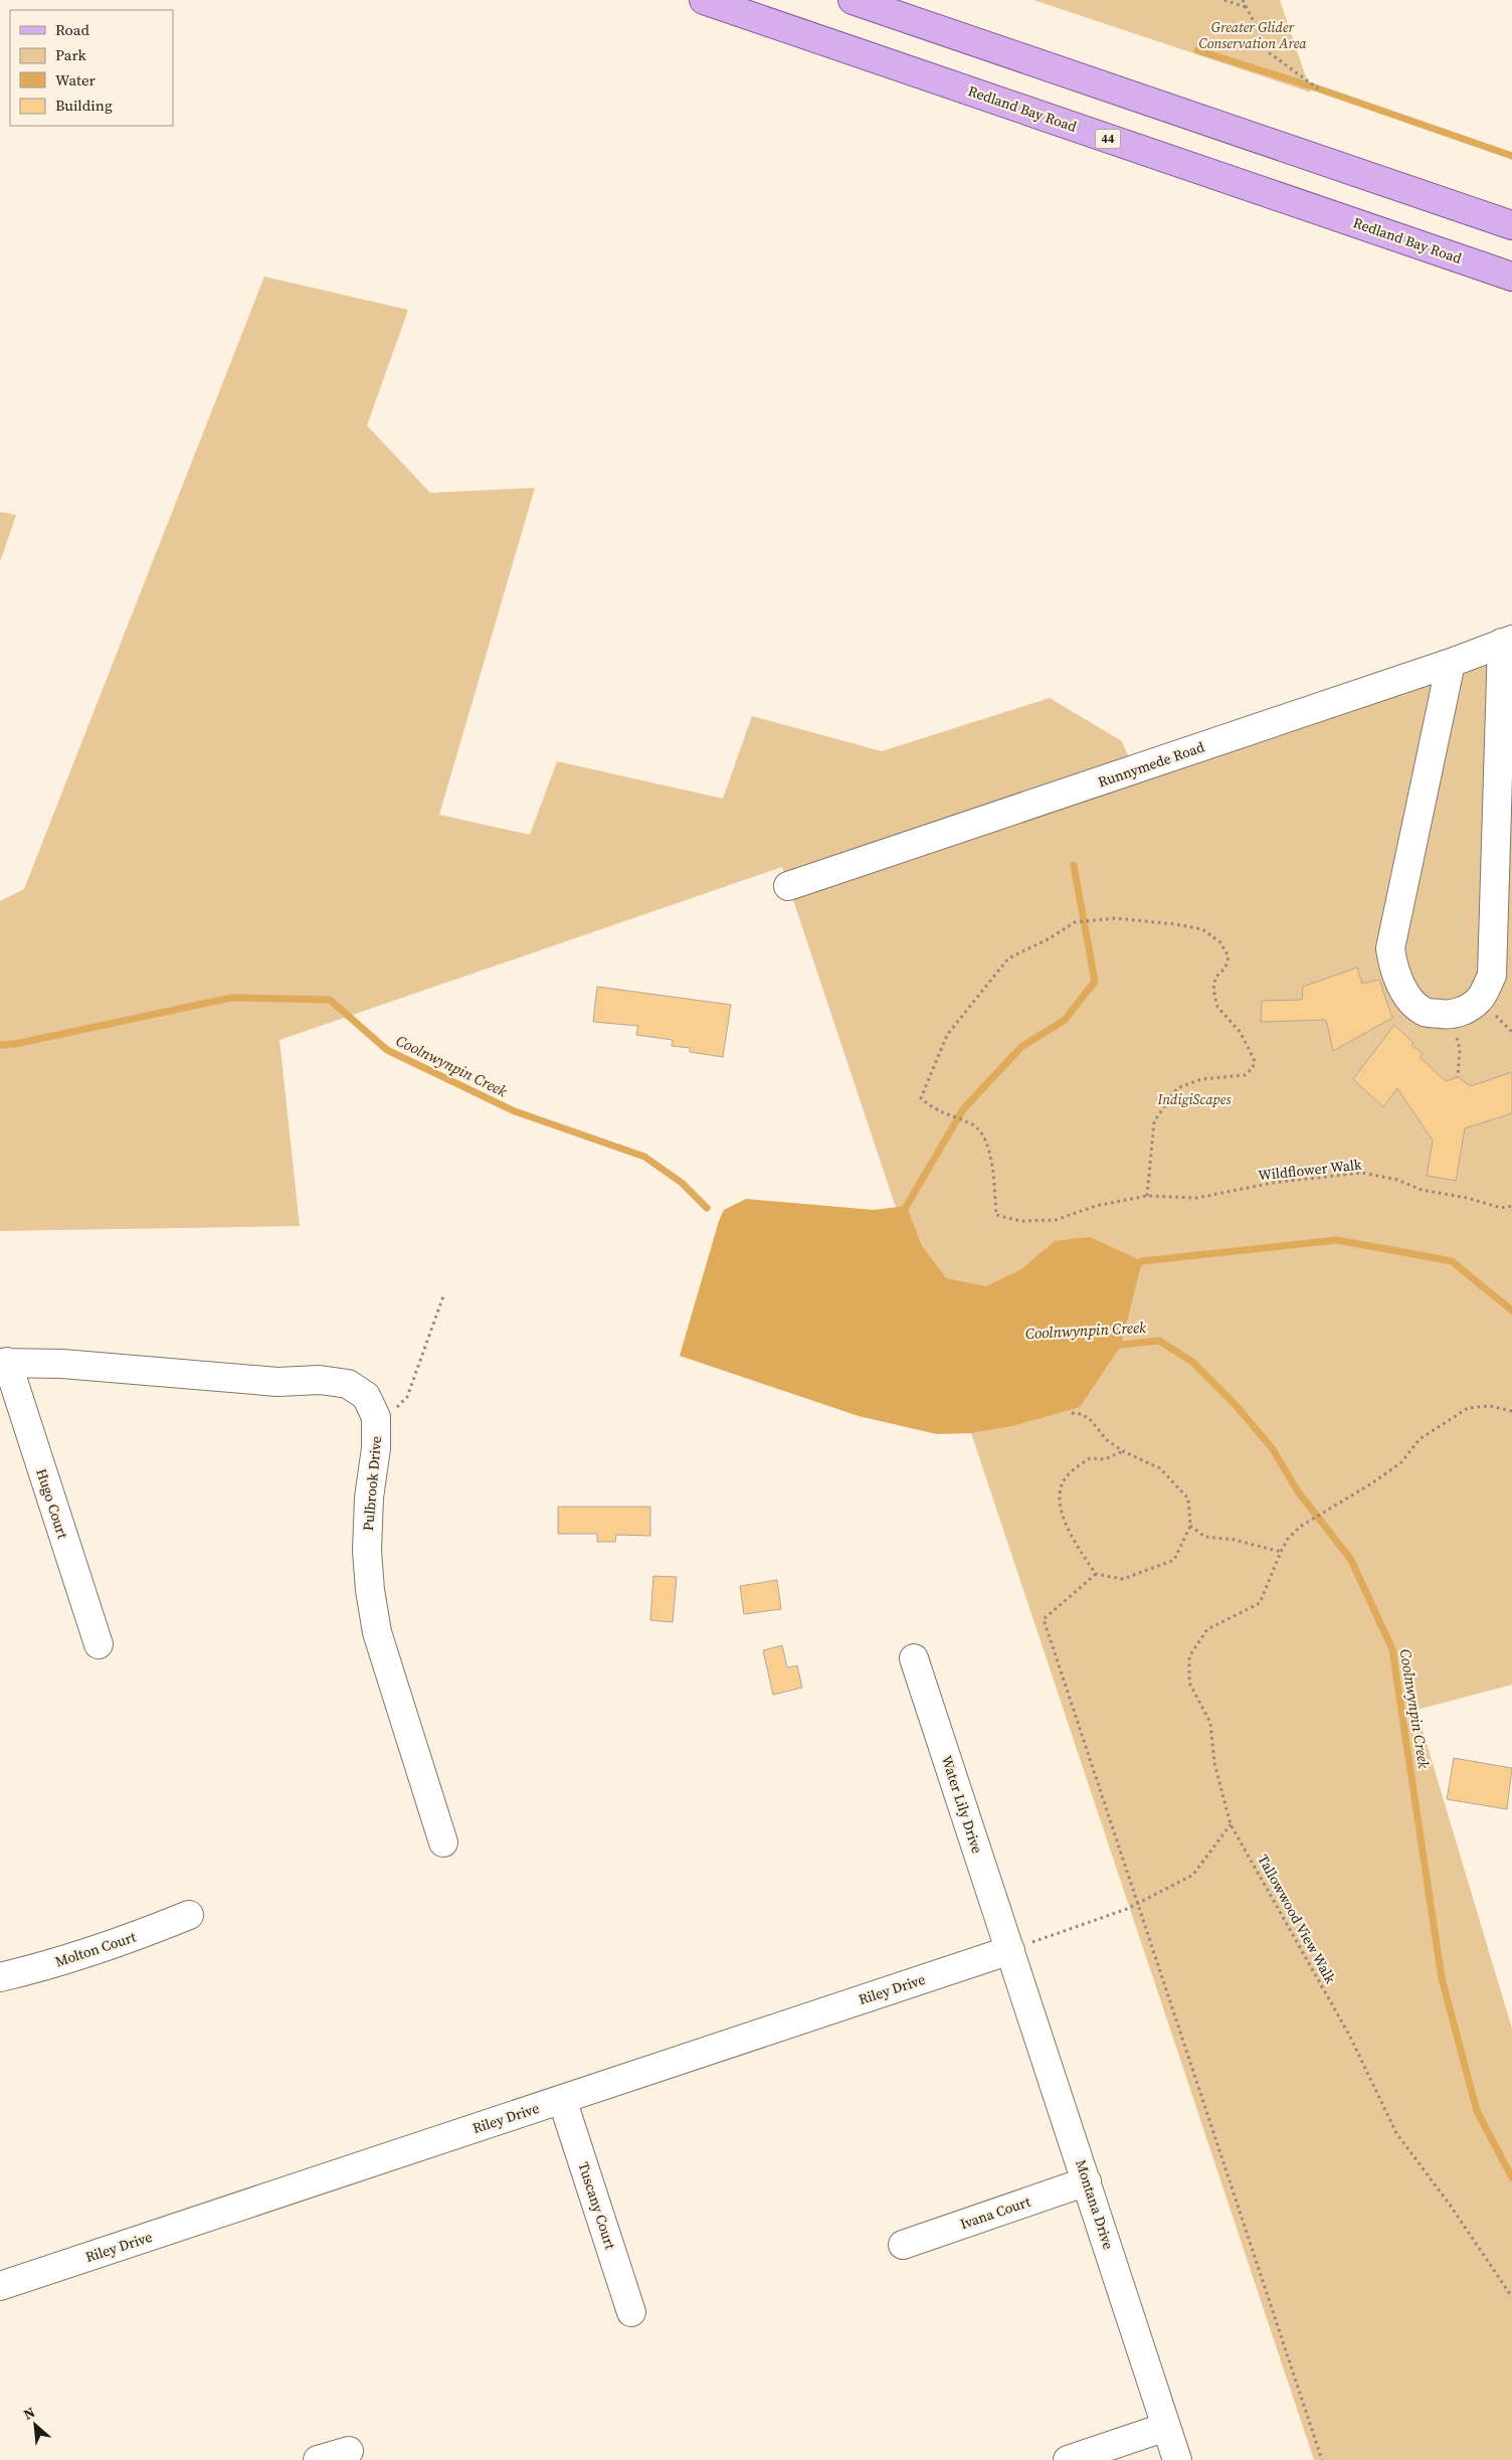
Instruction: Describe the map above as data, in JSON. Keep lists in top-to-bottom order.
{
  "streets": {
    "main road": ["Redland Bay Road", "44"],
    "street": [
      "Runnymede Road",
      "Pulbrook Drive",
      "Hugo Court",
      "Water Lily Drive",
      "Molton Court",
      "Riley Drive",
      "Montana Drive",
      "Tuscany Court",
      "Ivana Court"
    ],
    "path": ["Wildflower Walk", "Tallowwood View Walk"]
  },
  "crossings": [
    ["Pulbrook Drive", "Hugo Court"],
    ["Water Lily Drive", "Riley Drive"],
    ["Water Lily Drive", "Montana Drive"],
    ["Riley Drive", "Montana Drive"],
    ["Riley Drive", "Tuscany Court"],
    ["Montana Drive", "Ivana Court"]
  ],
  "water": ["Coolnwynpin Creek"],
  "parks": ["Greater Glider Conservation Area", "IndigiScapes"],
  "legend": [
    "Road",
    "Park",
    "Water",
    "Building"
  ],
  "north": "top left"
}
